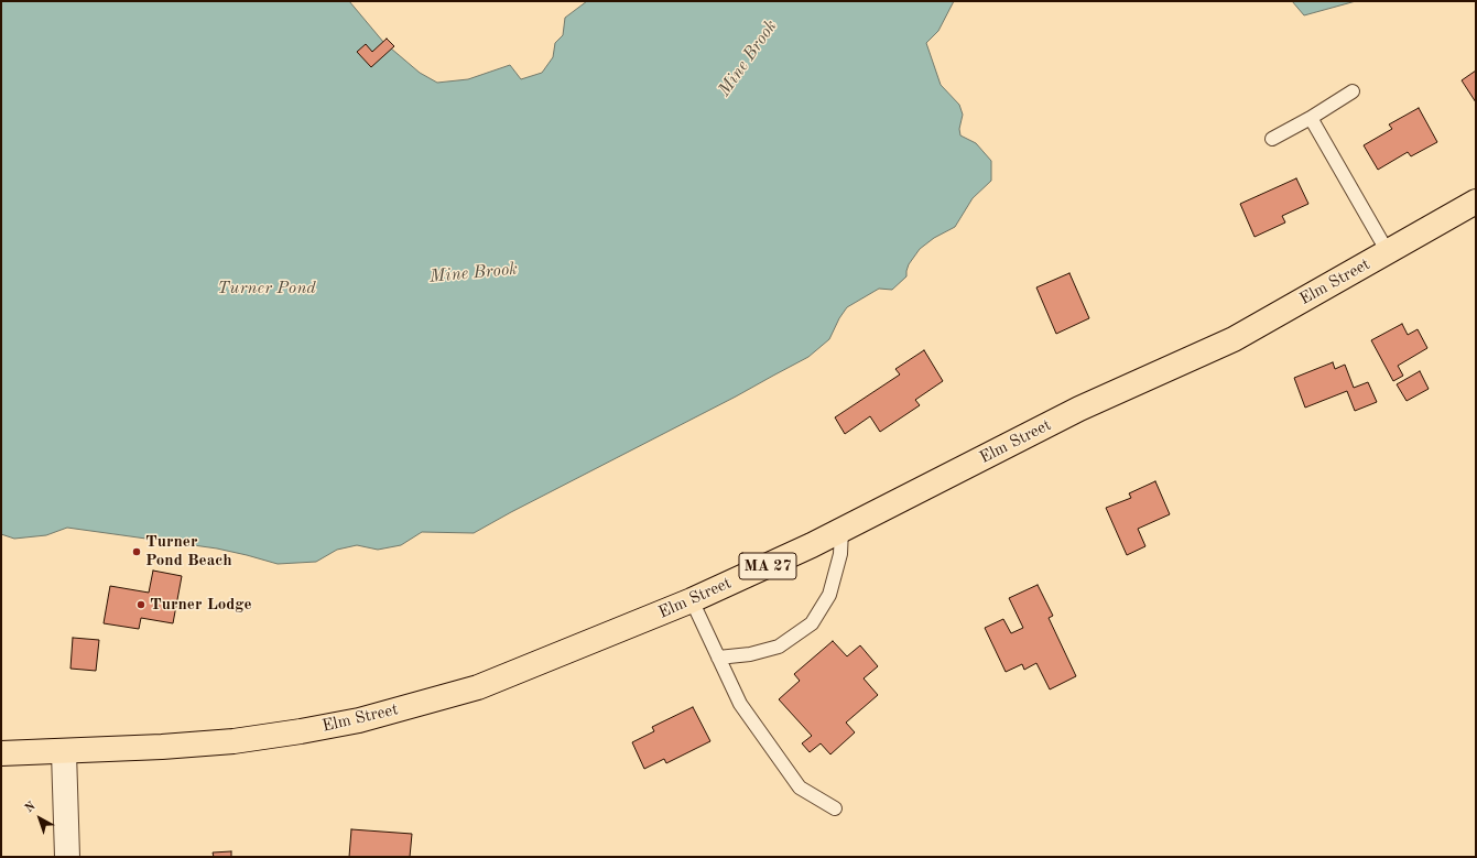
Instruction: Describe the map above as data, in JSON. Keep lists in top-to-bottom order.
{
  "streets": {
    "main road": ["Elm Street", "MA 27"]
  },
  "water": ["Mine Brook", "Turner Pond"],
  "places": ["Turner Pond Beach", "Turner Lodge"],
  "north": "top left"
}
